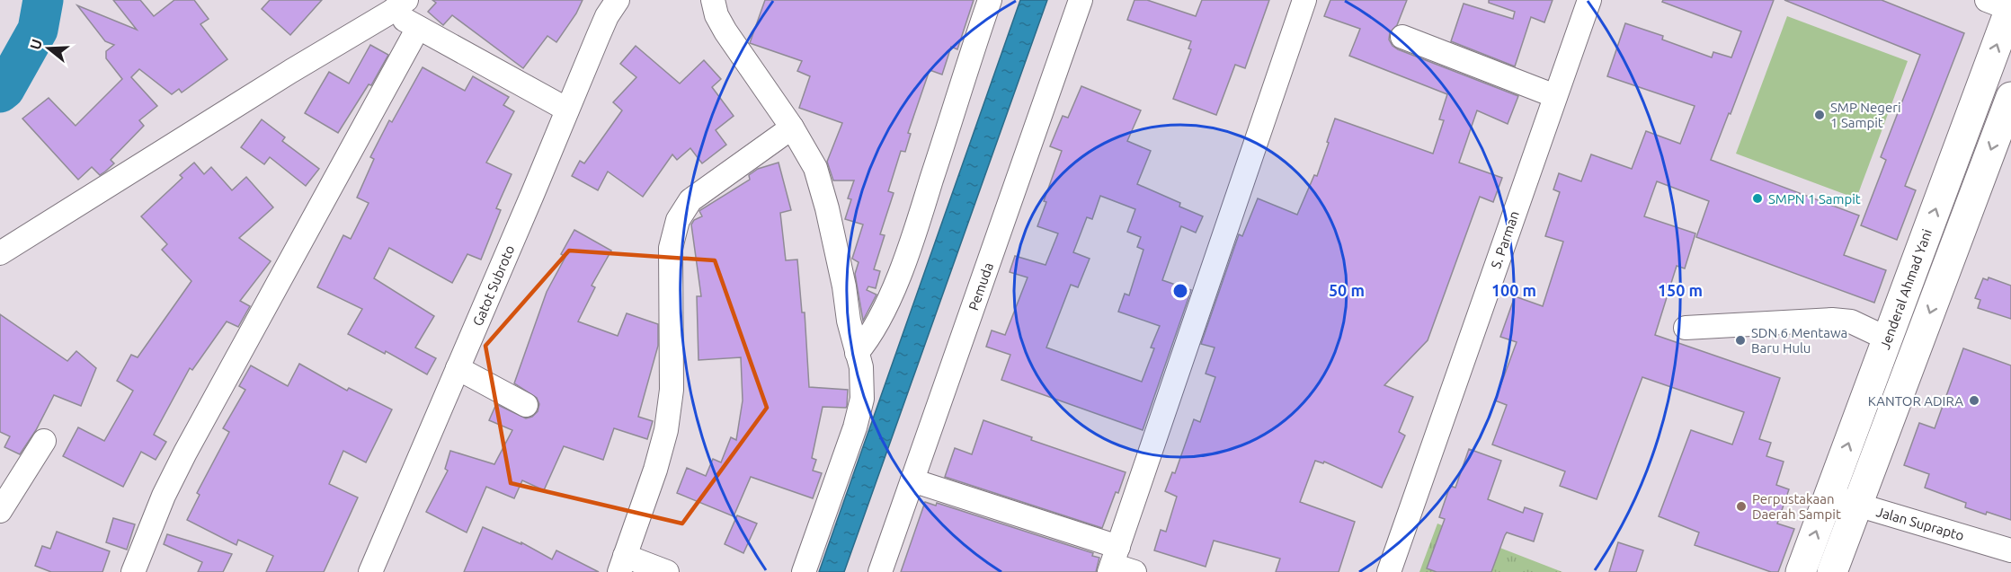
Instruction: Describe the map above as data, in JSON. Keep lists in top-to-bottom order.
{
  "streets": {
    "highway": ["Jenderal Ahmad Yani"],
    "street": [
      "S. Parman",
      "Gatot Subroto",
      "Pemuda",
      "Jalan Suprapto"
    ]
  },
  "crossings": [
    ["Jenderal Ahmad Yani", "Jalan Suprapto"]
  ],
  "places": [
    "SMP Negeri 1 Sampit",
    "SMPN 1 Sampit",
    "SDN 6 Mentawa Baru Hulu",
    "KANTOR ADIRA",
    "Perpustakaan Daerah Sampit"
  ],
  "north": "left",
  "rings": ["50 m", "100 m", "150 m"]
}
